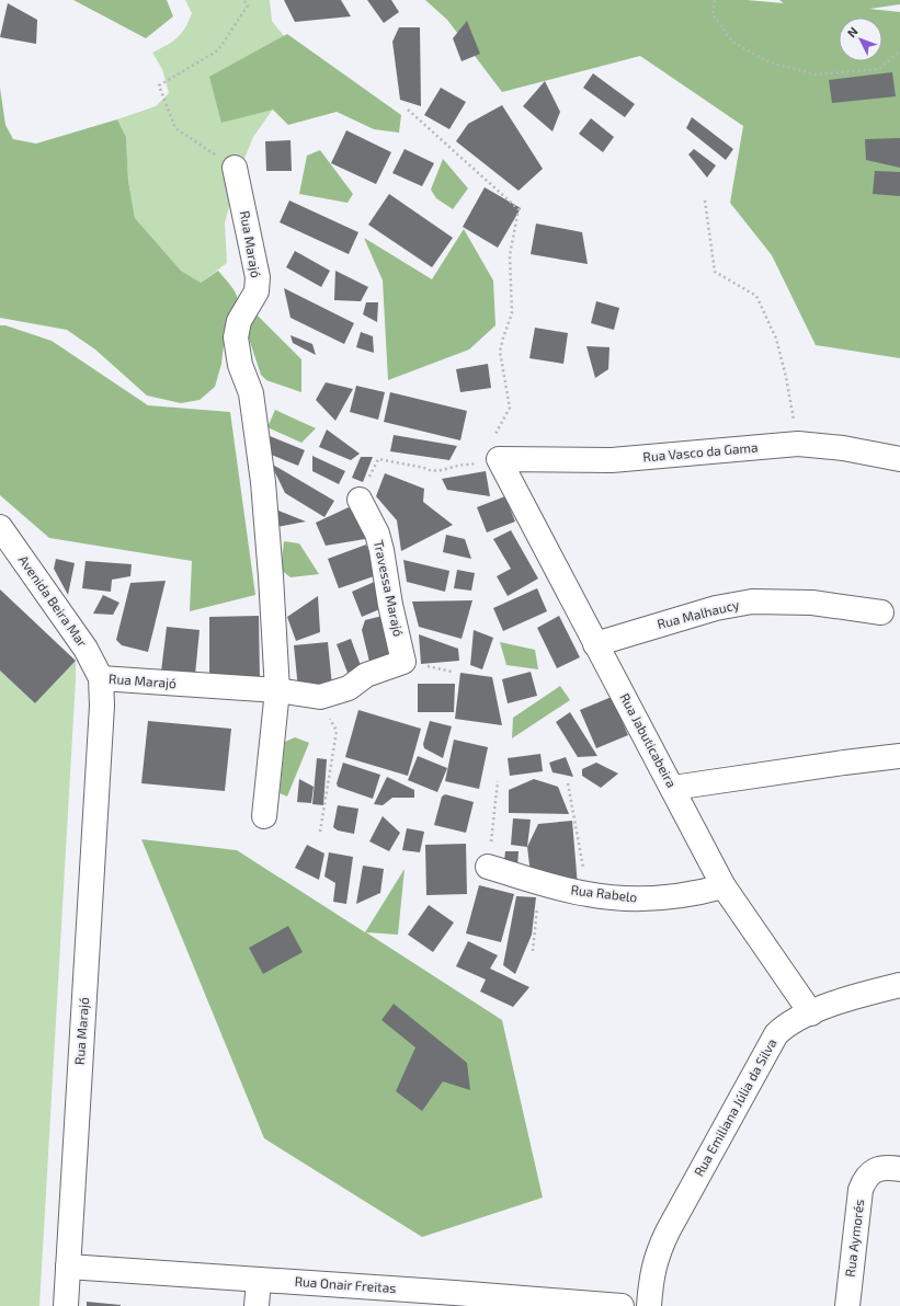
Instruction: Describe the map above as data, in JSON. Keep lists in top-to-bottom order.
{
  "streets": {
    "street": [
      "Rua Marajó",
      "Rua Vasco da Gama",
      "Travessa Marajó",
      "Avenida Beira Mar",
      "Rua Malhaucy",
      "Rua Jabuticabeira",
      "Rua Rabelo",
      "Rua Emiliana Júlia da Silva",
      "Rua Aymorés",
      "Rua Onair Freitas"
    ]
  },
  "crossings": [
    ["Rua Marajó", "Travessa Marajó"],
    ["Rua Marajó", "Avenida Beira Mar"],
    ["Rua Marajó", "Rua Onair Freitas"],
    ["Rua Vasco da Gama", "Rua Jabuticabeira"],
    ["Rua Malhaucy", "Rua Jabuticabeira"],
    ["Rua Jabuticabeira", "Rua Rabelo"],
    ["Rua Jabuticabeira", "Rua Emiliana Júlia da Silva"]
  ],
  "north": "top left"
}
